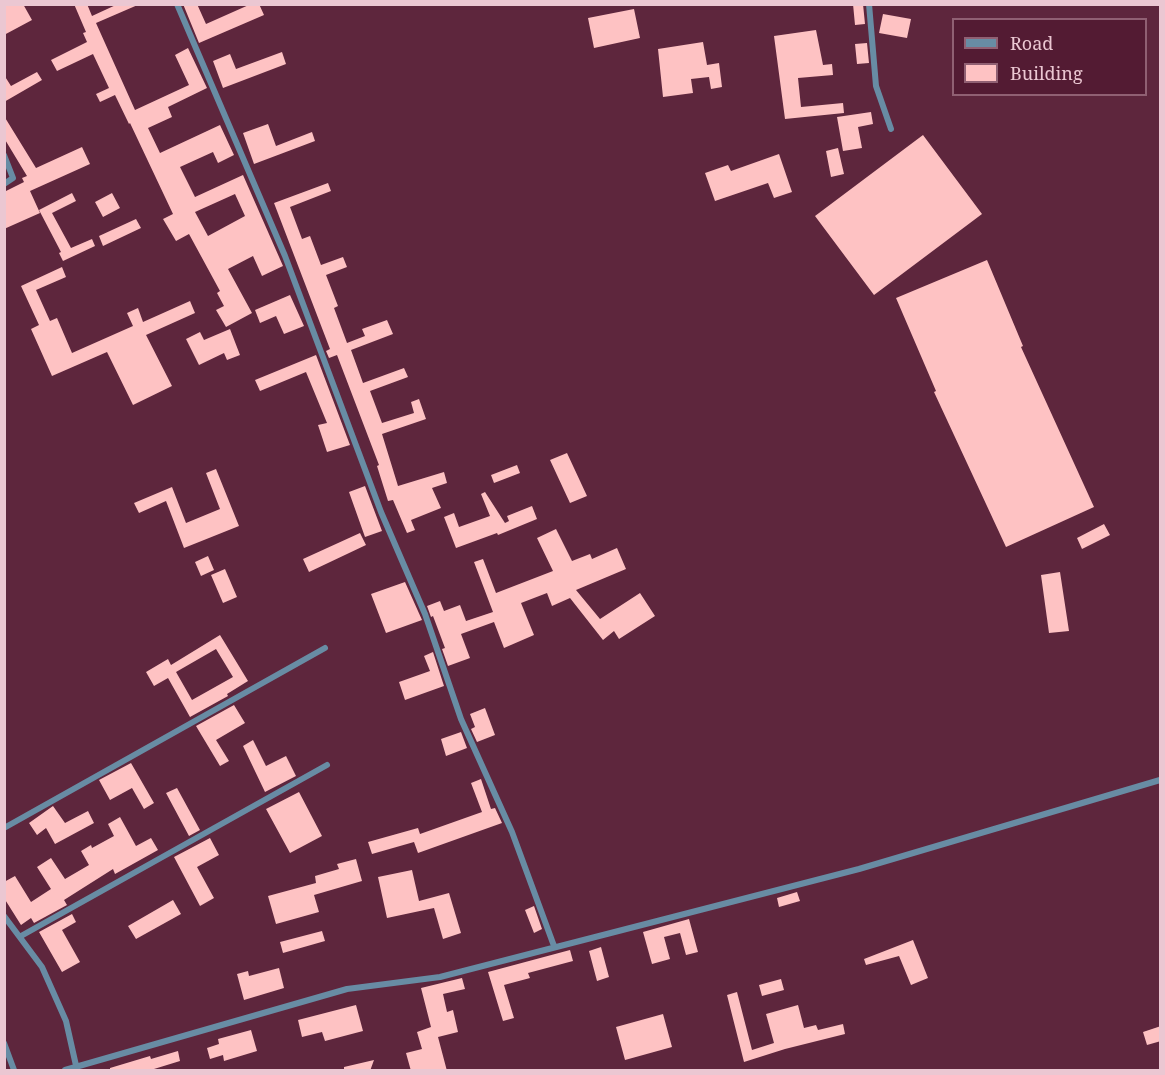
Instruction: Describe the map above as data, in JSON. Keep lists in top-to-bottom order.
{
  "legend": ["Road", "Building"]
}
